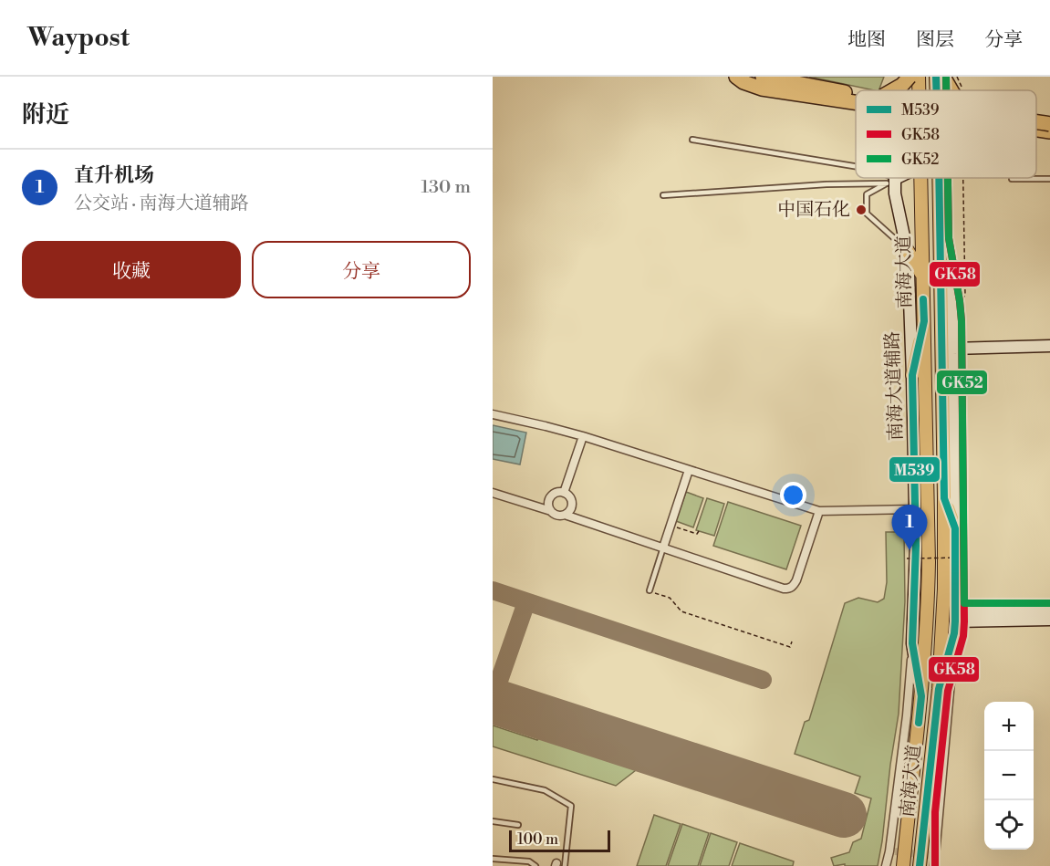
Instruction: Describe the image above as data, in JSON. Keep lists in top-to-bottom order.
{
  "streets": {
    "main road": ["南海大道", "南海大道辅路"]
  },
  "crossings": [
    ["南海大道", "南海大道辅路"]
  ],
  "places": ["中国石化"],
  "lines": ["transit line M539", "transit line GK58", "transit line GK52"],
  "legend": ["M539", "GK58", "GK52"],
  "scale_bar": "100 m",
  "page": {
    "header": "Waypost",
    "nav": ["地图", "图层", "分享"],
    "heading": "附近",
    "list": [
      {
        "mark": "1",
        "name": "直升机场",
        "note": "公交站 · 南海大道辅路",
        "value": "130 m"
      }
    ],
    "buttons": ["收藏", "分享"],
    "pins": "1",
    "map_buttons": ["+", "−"],
    "scale": "100 m"
  }
}
